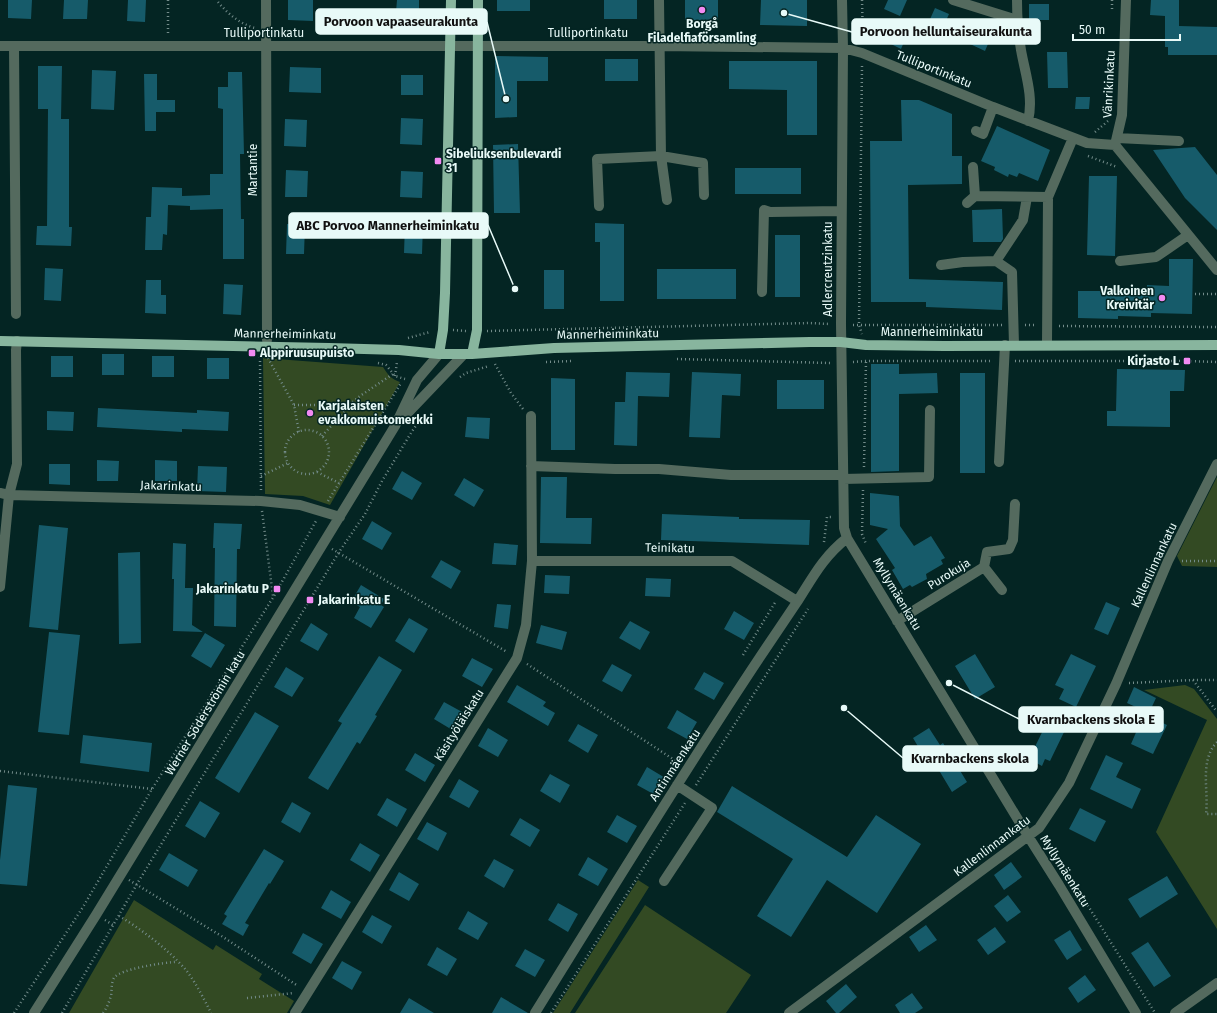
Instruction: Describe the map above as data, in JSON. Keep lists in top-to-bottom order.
{
  "streets": {
    "main road": ["Mannerheiminkatu"],
    "street": [
      "Tulliportinkatu",
      "Vänrikinkatu",
      "Martantie",
      "Adlercreutzinkatu",
      "Jakarinkatu",
      "Teinikatu",
      "Kallenlinnankatu",
      "Purokuja",
      "Myllymäenkatu",
      "Werner Söderströmin katu",
      "Käsityöläiskatu",
      "Antinmäenkatu"
    ]
  },
  "crossings": [
    ["Tulliportinkatu", "Vänrikinkatu"],
    ["Tulliportinkatu", "Martantie"],
    ["Tulliportinkatu", "Adlercreutzinkatu"],
    ["Adlercreutzinkatu", "Mannerheiminkatu"],
    ["Adlercreutzinkatu", "Myllymäenkatu"],
    ["Adlercreutzinkatu", "Antinmäenkatu"],
    ["Mannerheiminkatu", "Werner Söderströmin katu"],
    ["Jakarinkatu", "Werner Söderströmin katu"],
    ["Teinikatu", "Käsityöläiskatu"],
    ["Teinikatu", "Antinmäenkatu"],
    ["Kallenlinnankatu", "Myllymäenkatu"],
    ["Purokuja", "Myllymäenkatu"],
    ["Myllymäenkatu", "Antinmäenkatu"]
  ],
  "places": {
    "other": [
      "Borgå Filadelfiaförsamling",
      "Porvoon helluntaiseurakunta",
      "Porvoon vapaaseurakunta",
      "ABC Porvoo Mannerheiminkatu",
      "Valkoinen Kreivitär",
      "Karjalaisten evakkomuistomerkki",
      "Kvarnbackens skola E",
      "Kvarnbackens skola"
    ],
    "transit": [
      "Sibeliuksenbulevardi 31",
      "Alppiruusupuisto",
      "Kirjasto L",
      "Jakarinkatu P",
      "Jakarinkatu E"
    ]
  },
  "scale_bar": "50 m"
}
